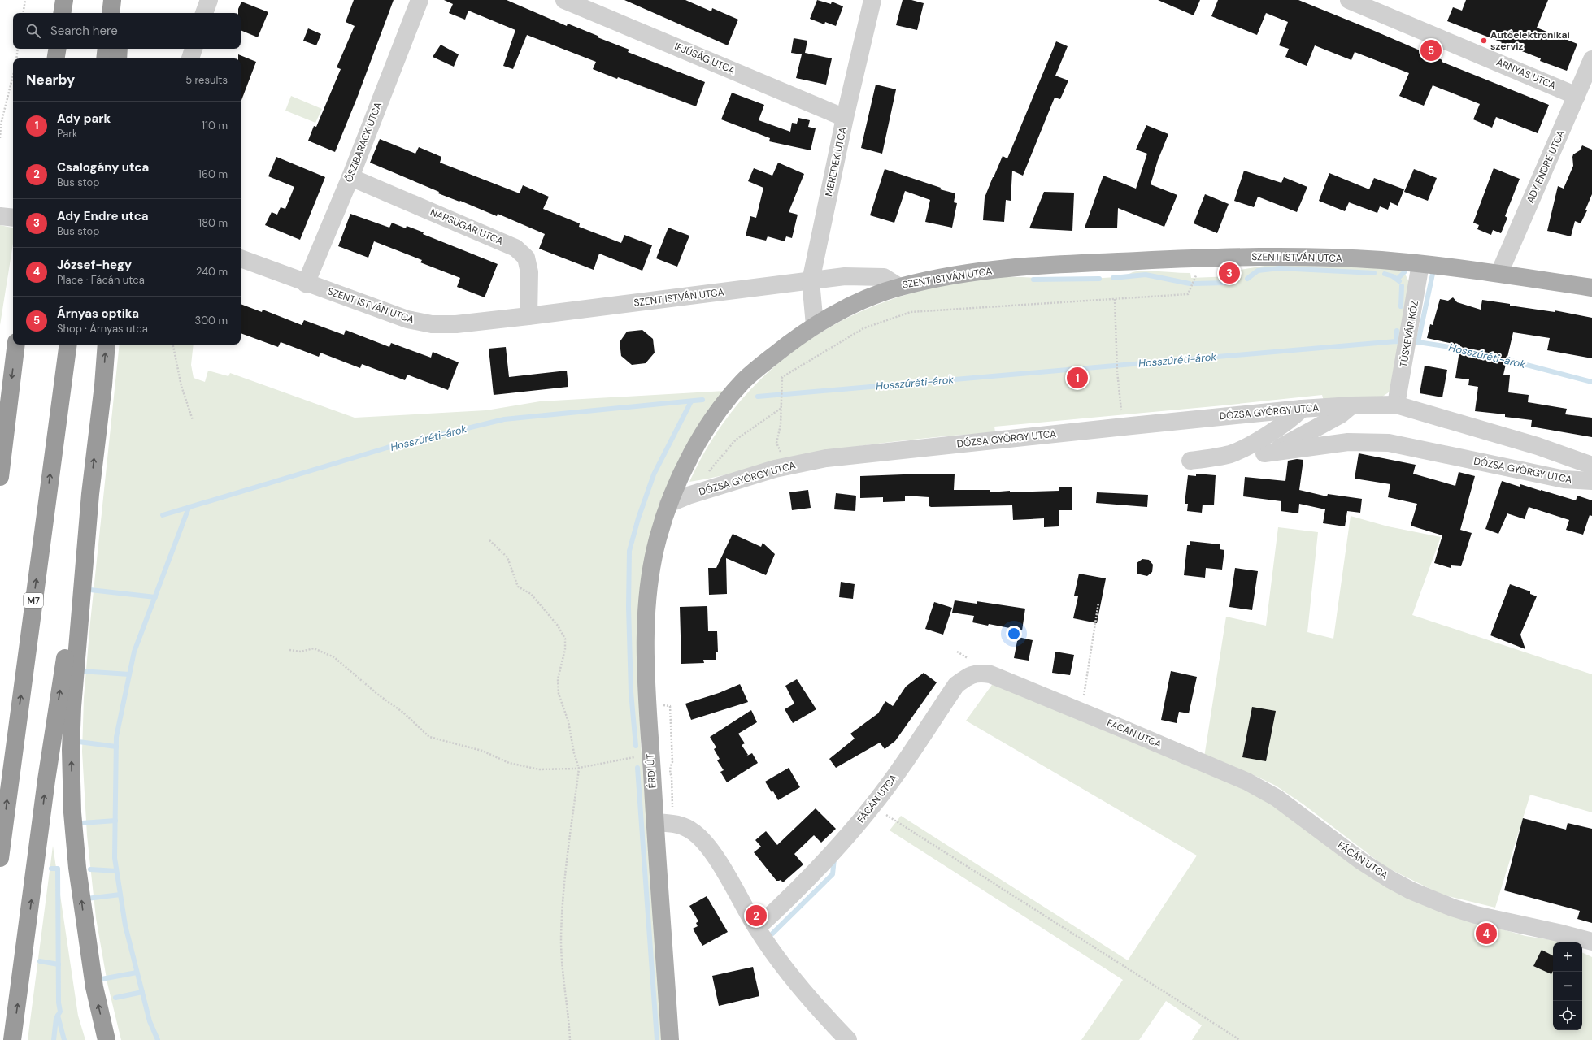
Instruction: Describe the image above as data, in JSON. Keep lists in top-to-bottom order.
{
  "streets": {
    "highway": ["M7"],
    "main road": ["SZENT ISTVÁN UTCA", "ÉRDI ÚT"],
    "street": [
      "IFJÚSÁG UTCA",
      "ÁRNYAS UTCA",
      "ŐSZIBARACK UTCA",
      "MEREDEK UTCA",
      "ADY ENDRE UTCA",
      "NAPSUGÁR UTCA",
      "TÜSKEVÁR KÖZ",
      "DÓZSA GYÖRGY UTCA",
      "FÁCÁN UTCA"
    ]
  },
  "crossings": [
    ["IFJÚSÁG UTCA", "MEREDEK UTCA"],
    ["ÁRNYAS UTCA", "ADY ENDRE UTCA"],
    ["ŐSZIBARACK UTCA", "NAPSUGÁR UTCA"],
    ["ŐSZIBARACK UTCA", "SZENT ISTVÁN UTCA"],
    ["MEREDEK UTCA", "SZENT ISTVÁN UTCA"],
    ["MEREDEK UTCA", "ÉRDI ÚT"],
    ["ADY ENDRE UTCA", "SZENT ISTVÁN UTCA"],
    ["NAPSUGÁR UTCA", "SZENT ISTVÁN UTCA"],
    ["SZENT ISTVÁN UTCA", "TÜSKEVÁR KÖZ"],
    ["SZENT ISTVÁN UTCA", "ÉRDI ÚT"],
    ["TÜSKEVÁR KÖZ", "DÓZSA GYÖRGY UTCA"],
    ["DÓZSA GYÖRGY UTCA", "ÉRDI ÚT"]
  ],
  "water": ["Hosszúréti-árok"],
  "places": ["Autóelektronikai szerviz"],
  "page": {
    "search": "Search here",
    "pins": [
      "5",
      "3",
      "1",
      "2",
      "4"
    ],
    "heading": ["Nearby", "5 results"],
    "list": [
      {
        "mark": "1",
        "name": "Ady park",
        "note": "Park",
        "value": "110 m"
      },
      {
        "mark": "2",
        "name": "Csalogány utca",
        "note": "Bus stop",
        "value": "160 m"
      },
      {
        "mark": "3",
        "name": "Ady Endre utca",
        "note": "Bus stop",
        "value": "180 m"
      },
      {
        "mark": "4",
        "name": "József-hegy",
        "note": "Place · Fácán utca",
        "value": "240 m"
      },
      {
        "mark": "5",
        "name": "Árnyas optika",
        "note": "Shop · Árnyas utca",
        "value": "300 m"
      }
    ],
    "map_buttons": ["+", "−"]
  }
}
